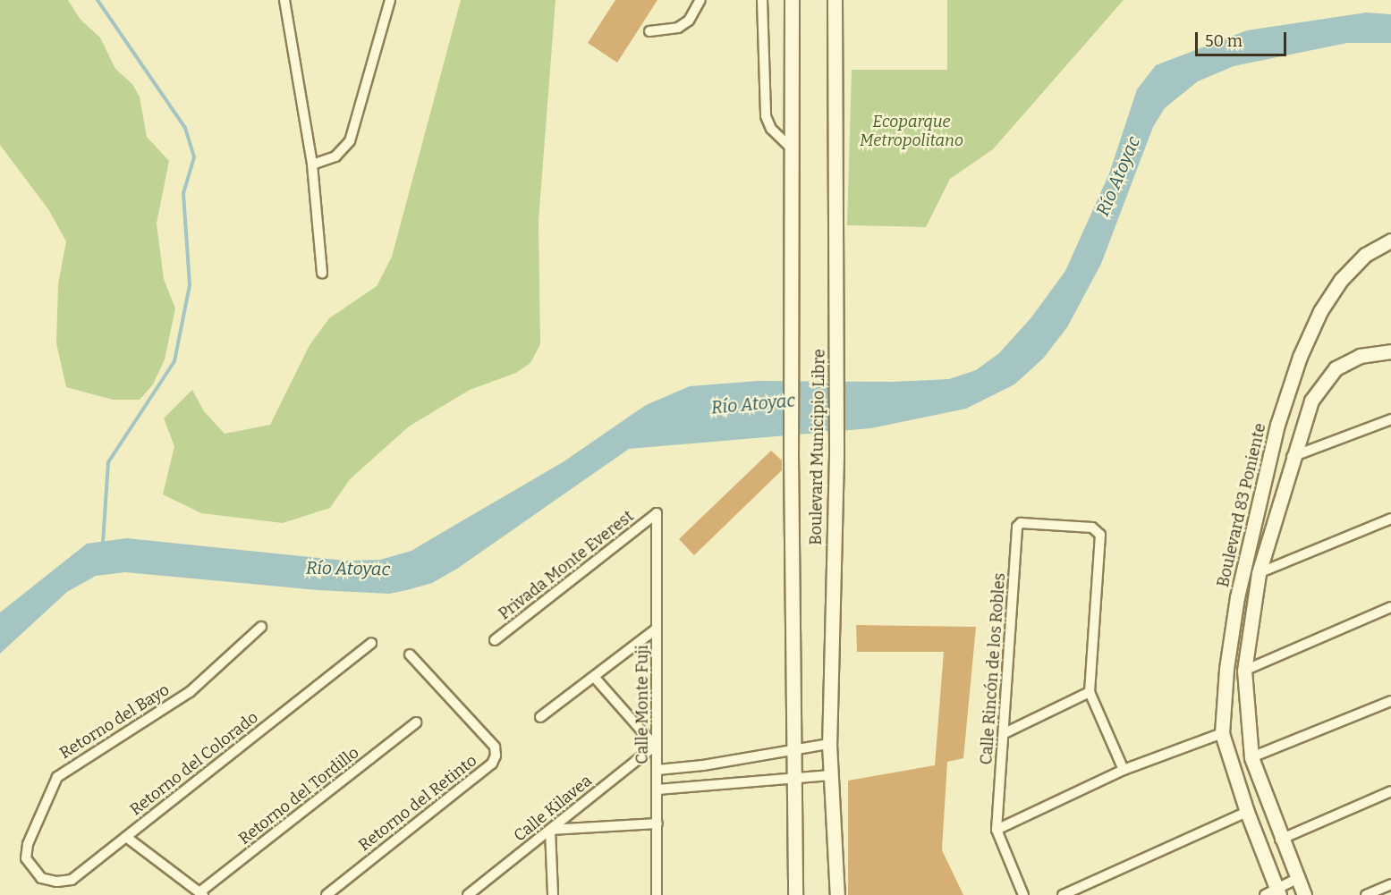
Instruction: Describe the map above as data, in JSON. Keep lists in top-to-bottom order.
{
  "streets": {
    "main road": ["Boulevard Municipio Libre", "Boulevard 83 Poniente"],
    "street": [
      "Privada Monte Everest",
      "Calle Rincón de los Robles",
      "Calle Monte Fuji",
      "Retorno del Bayo",
      "Retorno del Colorado",
      "Retorno del Tordillo",
      "Retorno del Retinto",
      "Calle Kilavea"
    ]
  },
  "crossings": [
    ["Privada Monte Everest", "Calle Monte Fuji"],
    ["Calle Monte Fuji", "Calle Kilavea"],
    ["Retorno del Bayo", "Retorno del Colorado"]
  ],
  "water": ["Río Atoyac"],
  "parks": ["Ecoparque Metropolitano"],
  "scale_bar": "50 m"
}
